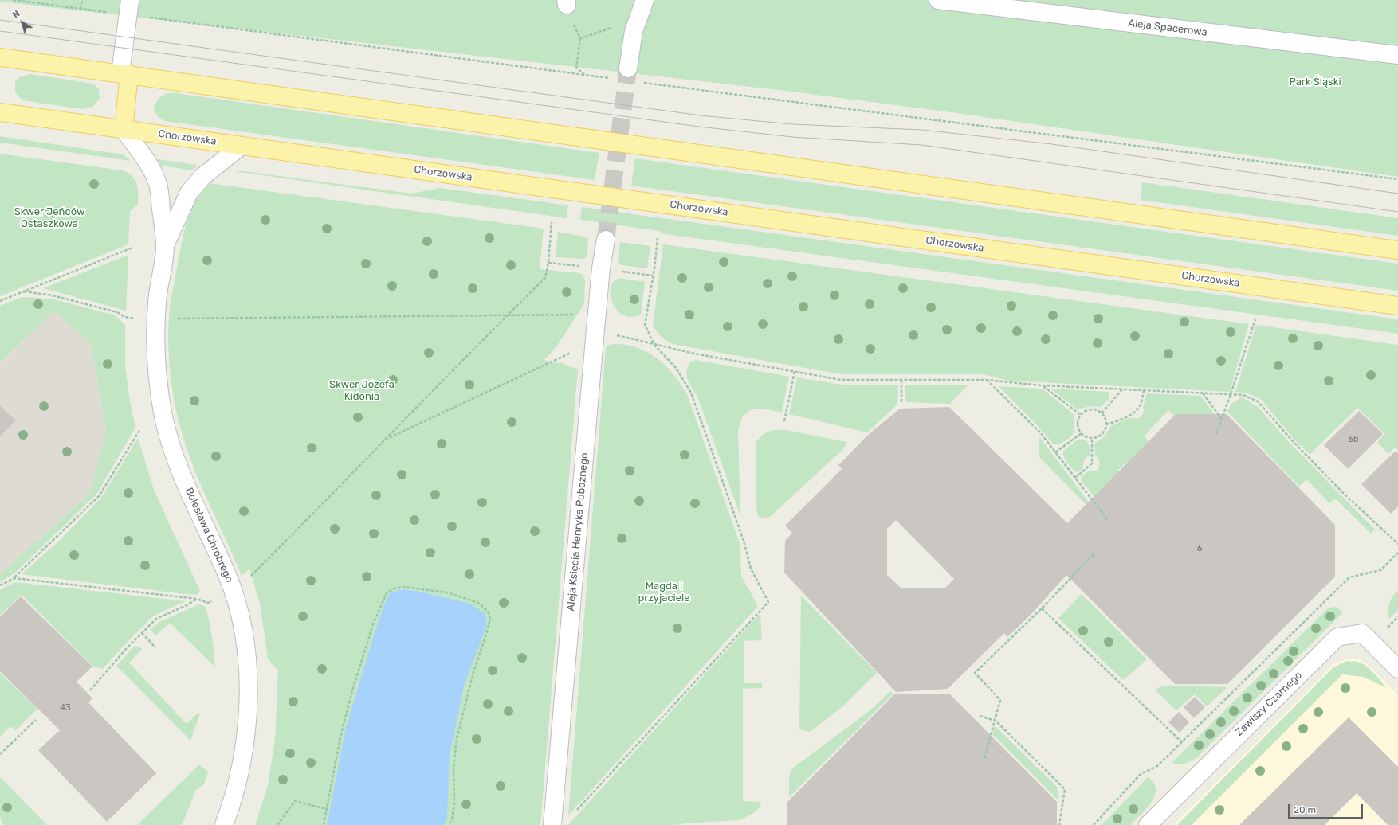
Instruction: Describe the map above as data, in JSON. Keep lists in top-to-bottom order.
{
  "streets": {
    "main road": ["Chorzowska"],
    "street": [
      "Aleja Spacerowa",
      "Aleja Księcia Henryka Pobożnego",
      "Bolesława Chrobrego",
      "Zawiszy Czarnego"
    ]
  },
  "crossings": [
    ["Chorzowska", "Bolesława Chrobrego"]
  ],
  "parks": [
    "Park Śląski",
    "Skwer Jeńców Ostaszkowa",
    "Skwer Józefa Kidonia",
    "Magda i przyjaciele"
  ],
  "house_numbers": ["6b", "6", "43"],
  "scale_bar": "20 m",
  "north": "top left"
}
